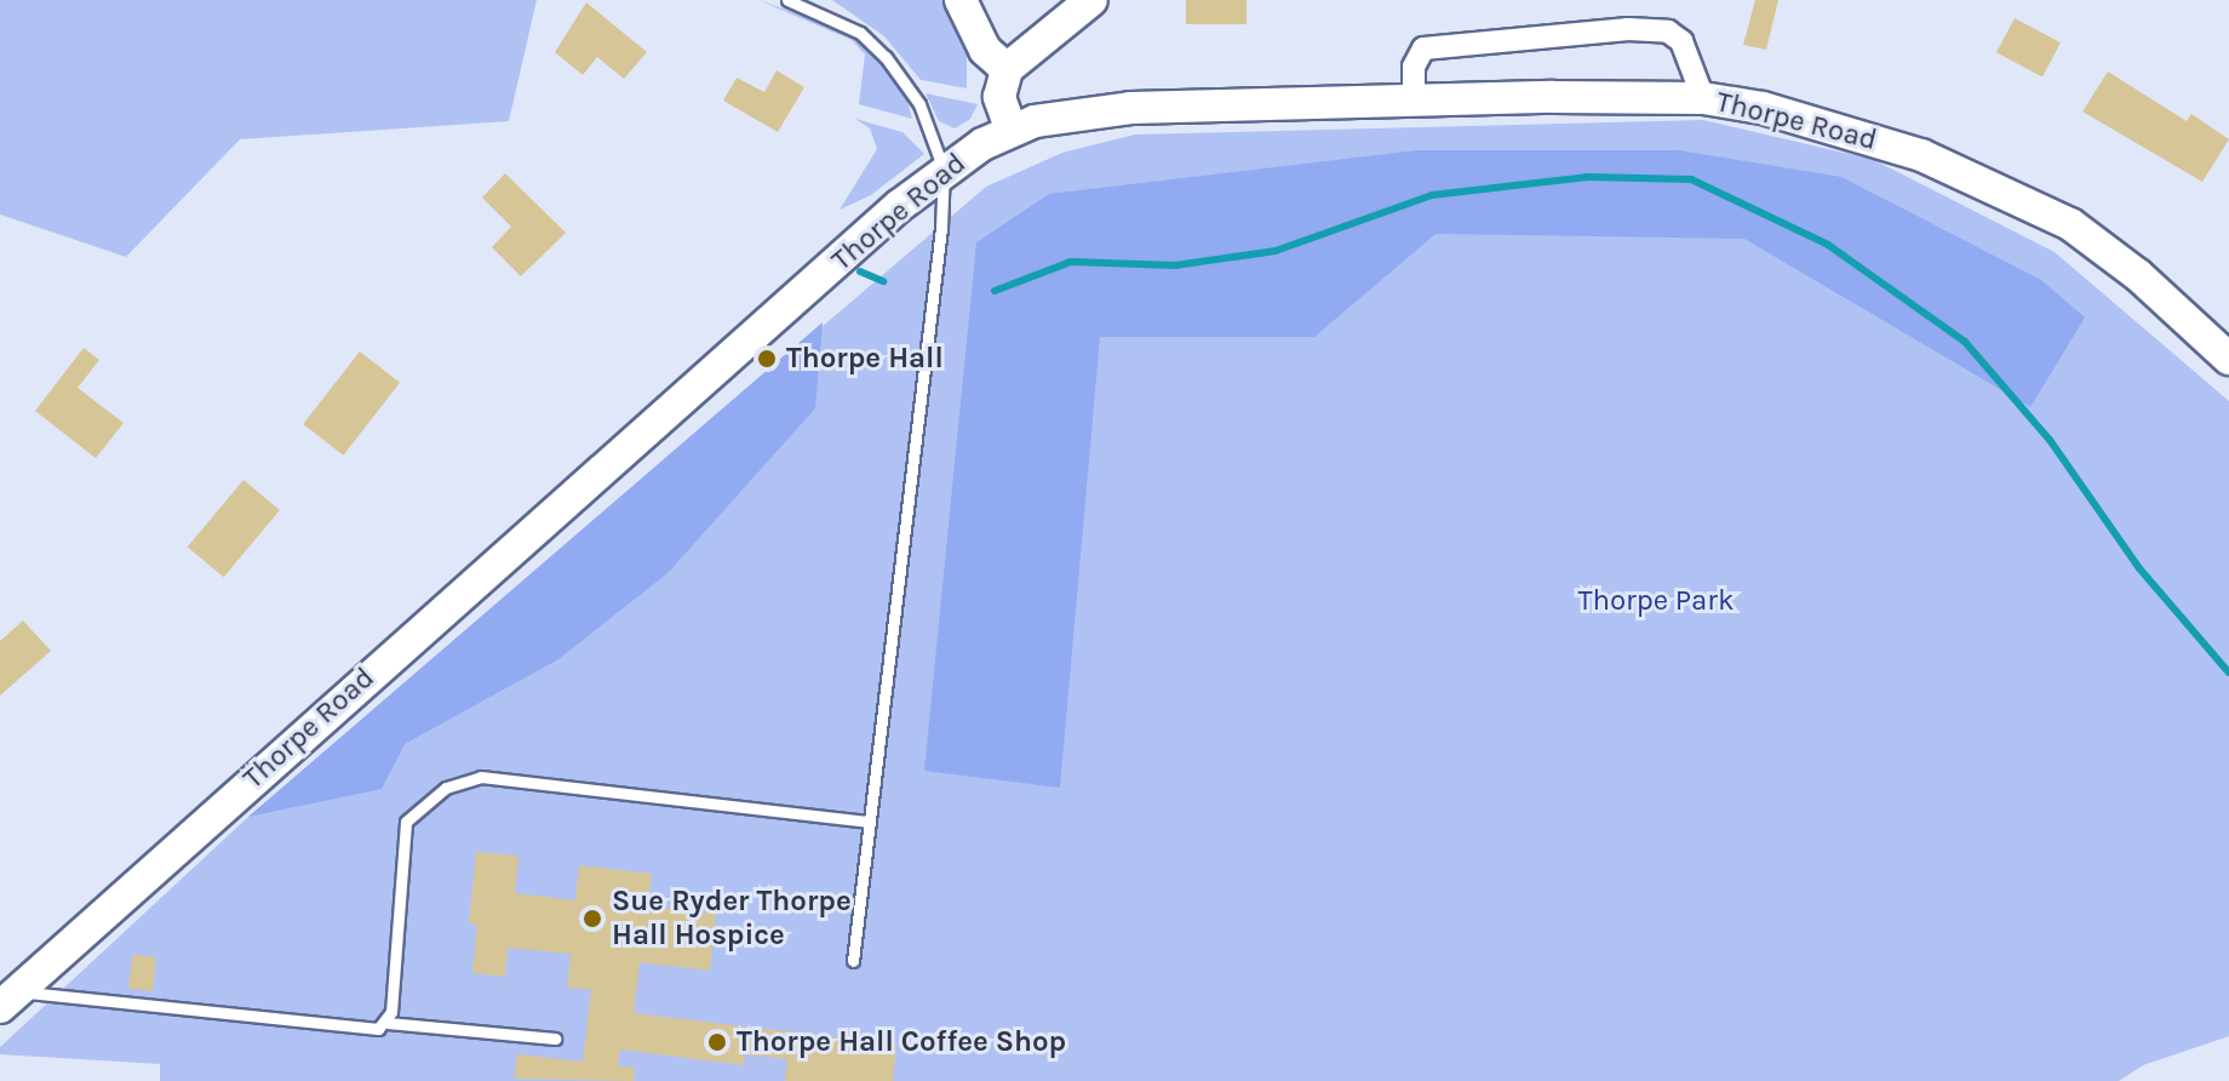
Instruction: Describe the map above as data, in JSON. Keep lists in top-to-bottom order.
{
  "streets": {
    "street": ["Thorpe Road"]
  },
  "parks": ["Thorpe Park"],
  "places": ["Thorpe Hall", "Sue Ryder Thorpe Hall Hospice", "Thorpe Hall Coffee Shop"]
}
